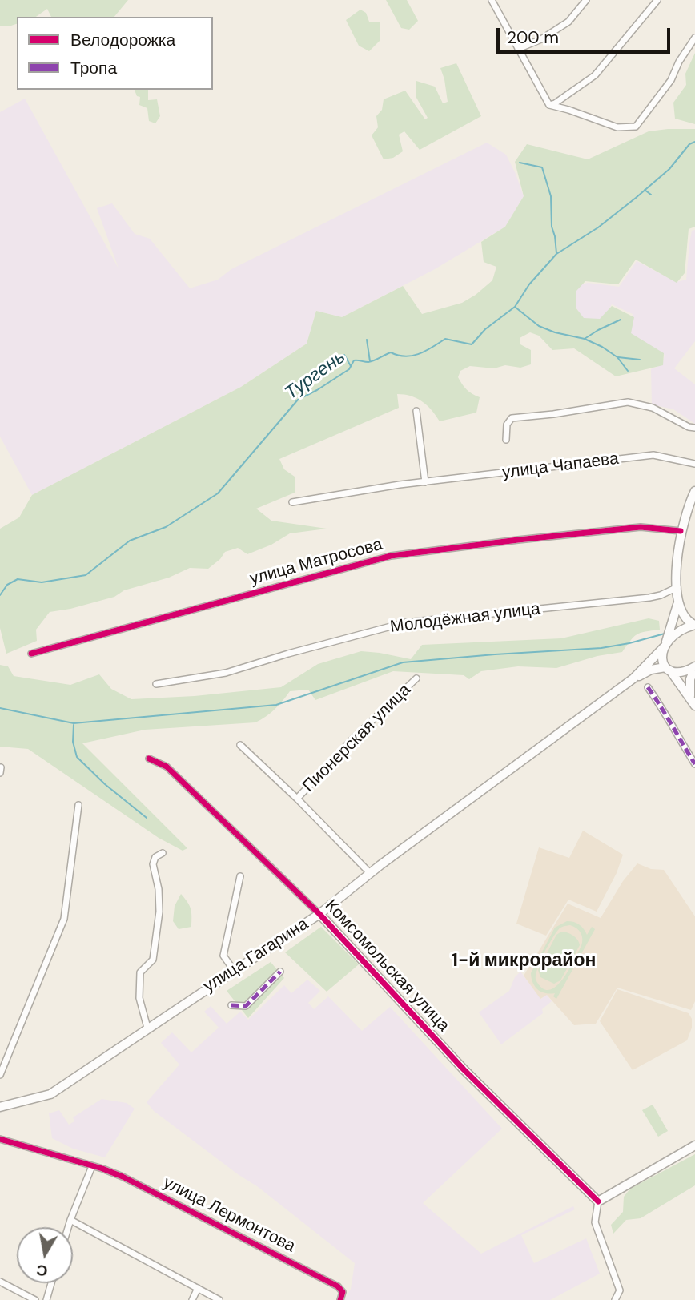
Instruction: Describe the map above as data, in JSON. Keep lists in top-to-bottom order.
{
  "streets": {
    "main road": ["улица Гагарина", "Комсомольская улица"],
    "street": [
      "улица Чапаева",
      "улица Матросова",
      "Молодёжная улица",
      "Пионерская улица",
      "улица Лермонтова"
    ]
  },
  "crossings": [
    ["улица Матросова", "улица Гагарина"],
    ["Молодёжная улица", "улица Гагарина"],
    ["Пионерская улица", "улица Гагарина"],
    ["улица Гагарина", "Комсомольская улица"]
  ],
  "districts": ["1-й микрорайон"],
  "water": ["Тургень"],
  "legend": ["Велодорожка", "Тропа"],
  "scale_bar": "200 m",
  "north": "bottom"
}
